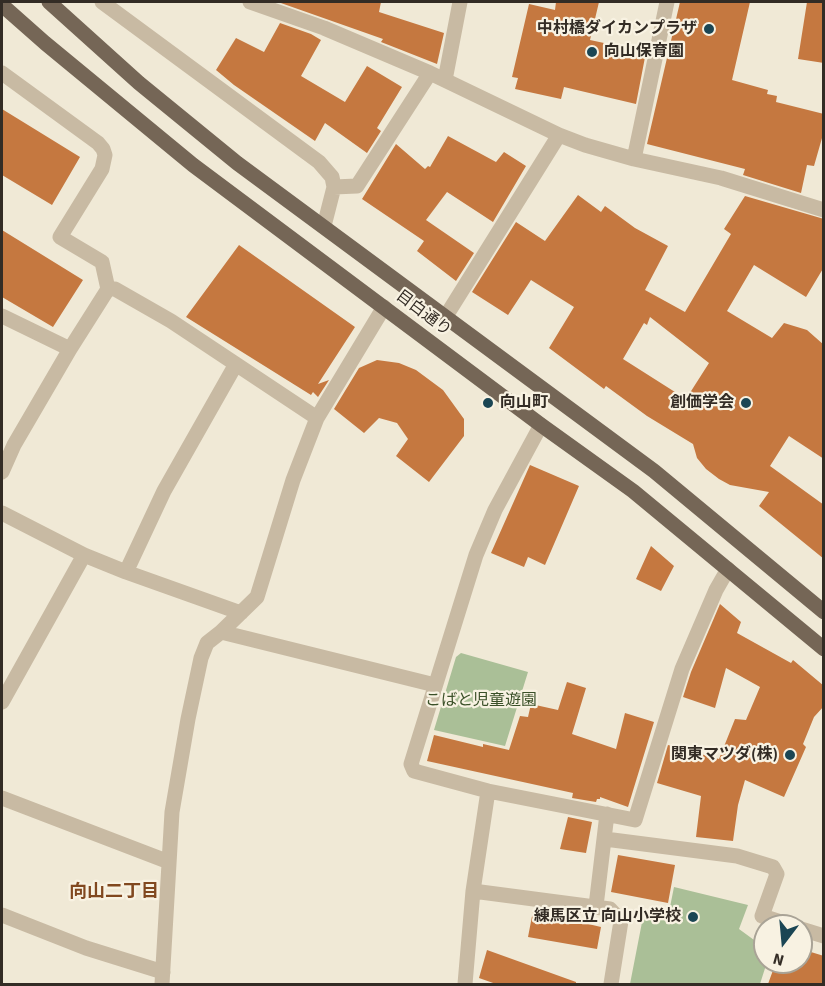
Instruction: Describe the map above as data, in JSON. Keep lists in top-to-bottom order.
{
  "streets": {
    "main road": ["目白通り"]
  },
  "districts": ["向山二丁目"],
  "parks": ["こばと児童遊園"],
  "places": [
    "中村橋ダイカンプラザ",
    "向山保育園",
    "向山町",
    "創価学会",
    "関東マツダ(株)",
    "練馬区立 向山小学校"
  ],
  "north": "bottom"
}
